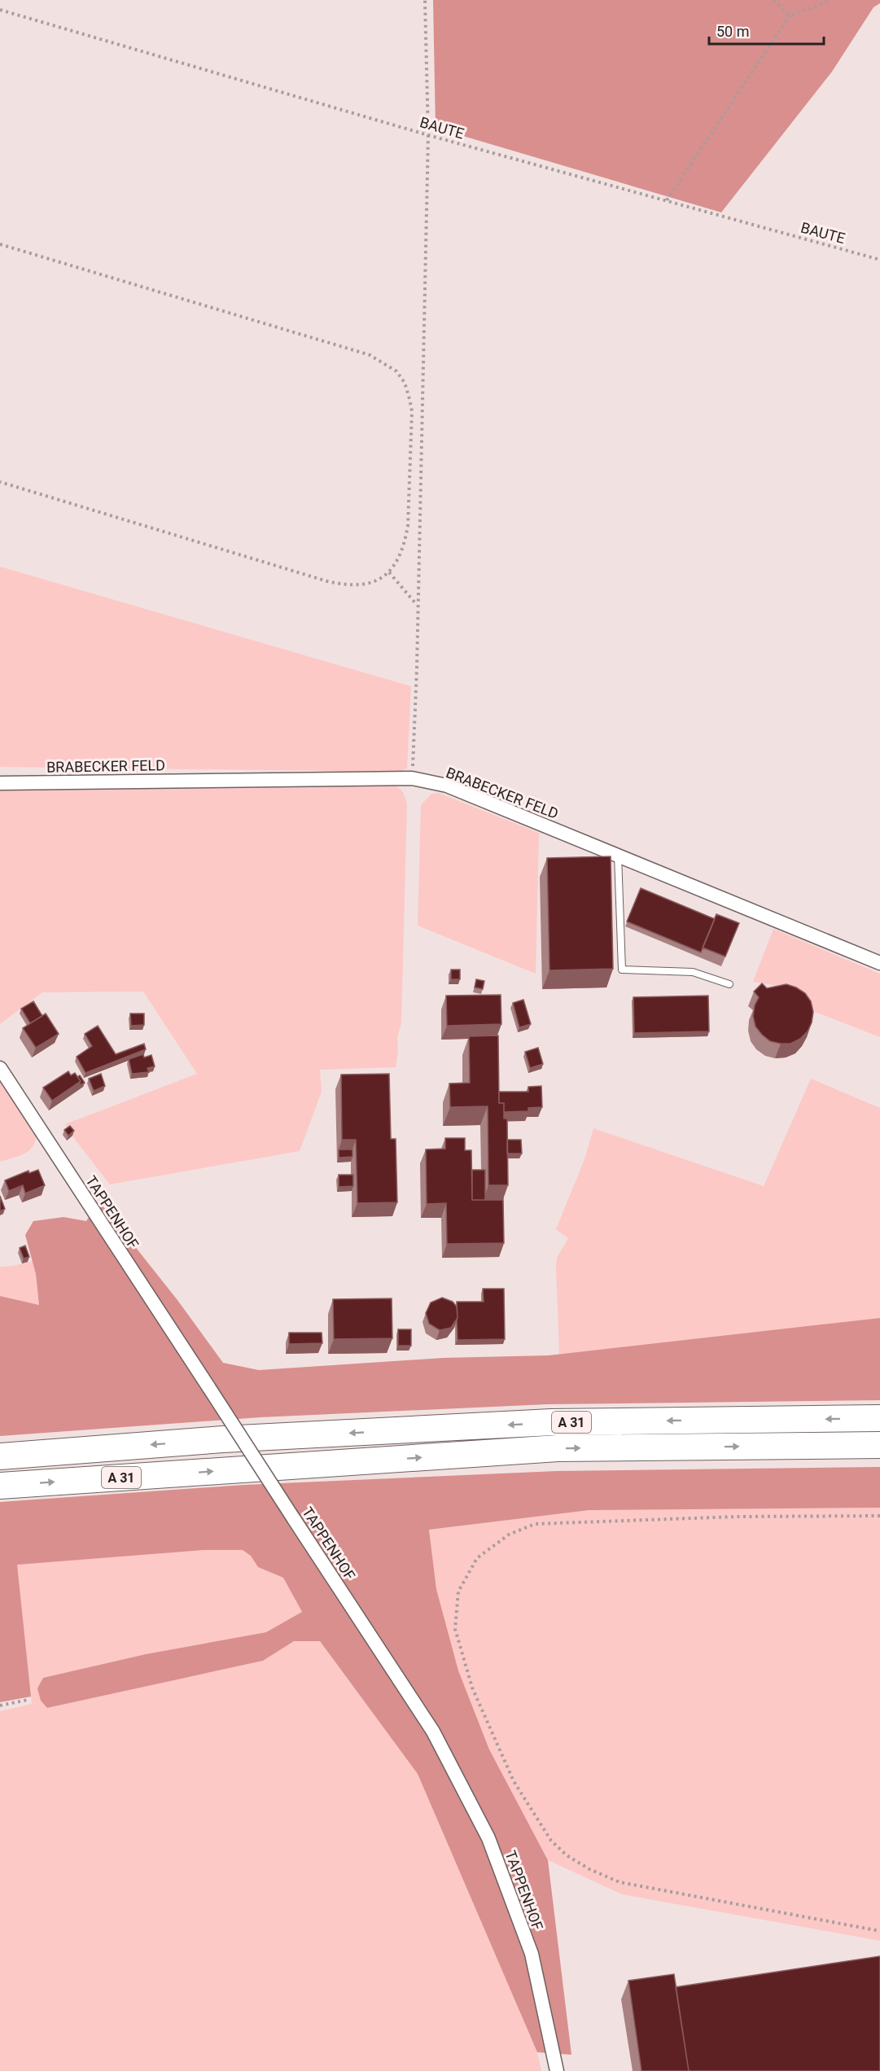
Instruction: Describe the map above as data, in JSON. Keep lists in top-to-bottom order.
{
  "streets": {
    "highway": ["A 31"],
    "street": ["BRABECKER FELD", "TAPPENHOF"],
    "path": ["BAUTE"]
  },
  "scale_bar": "50 m"
}
